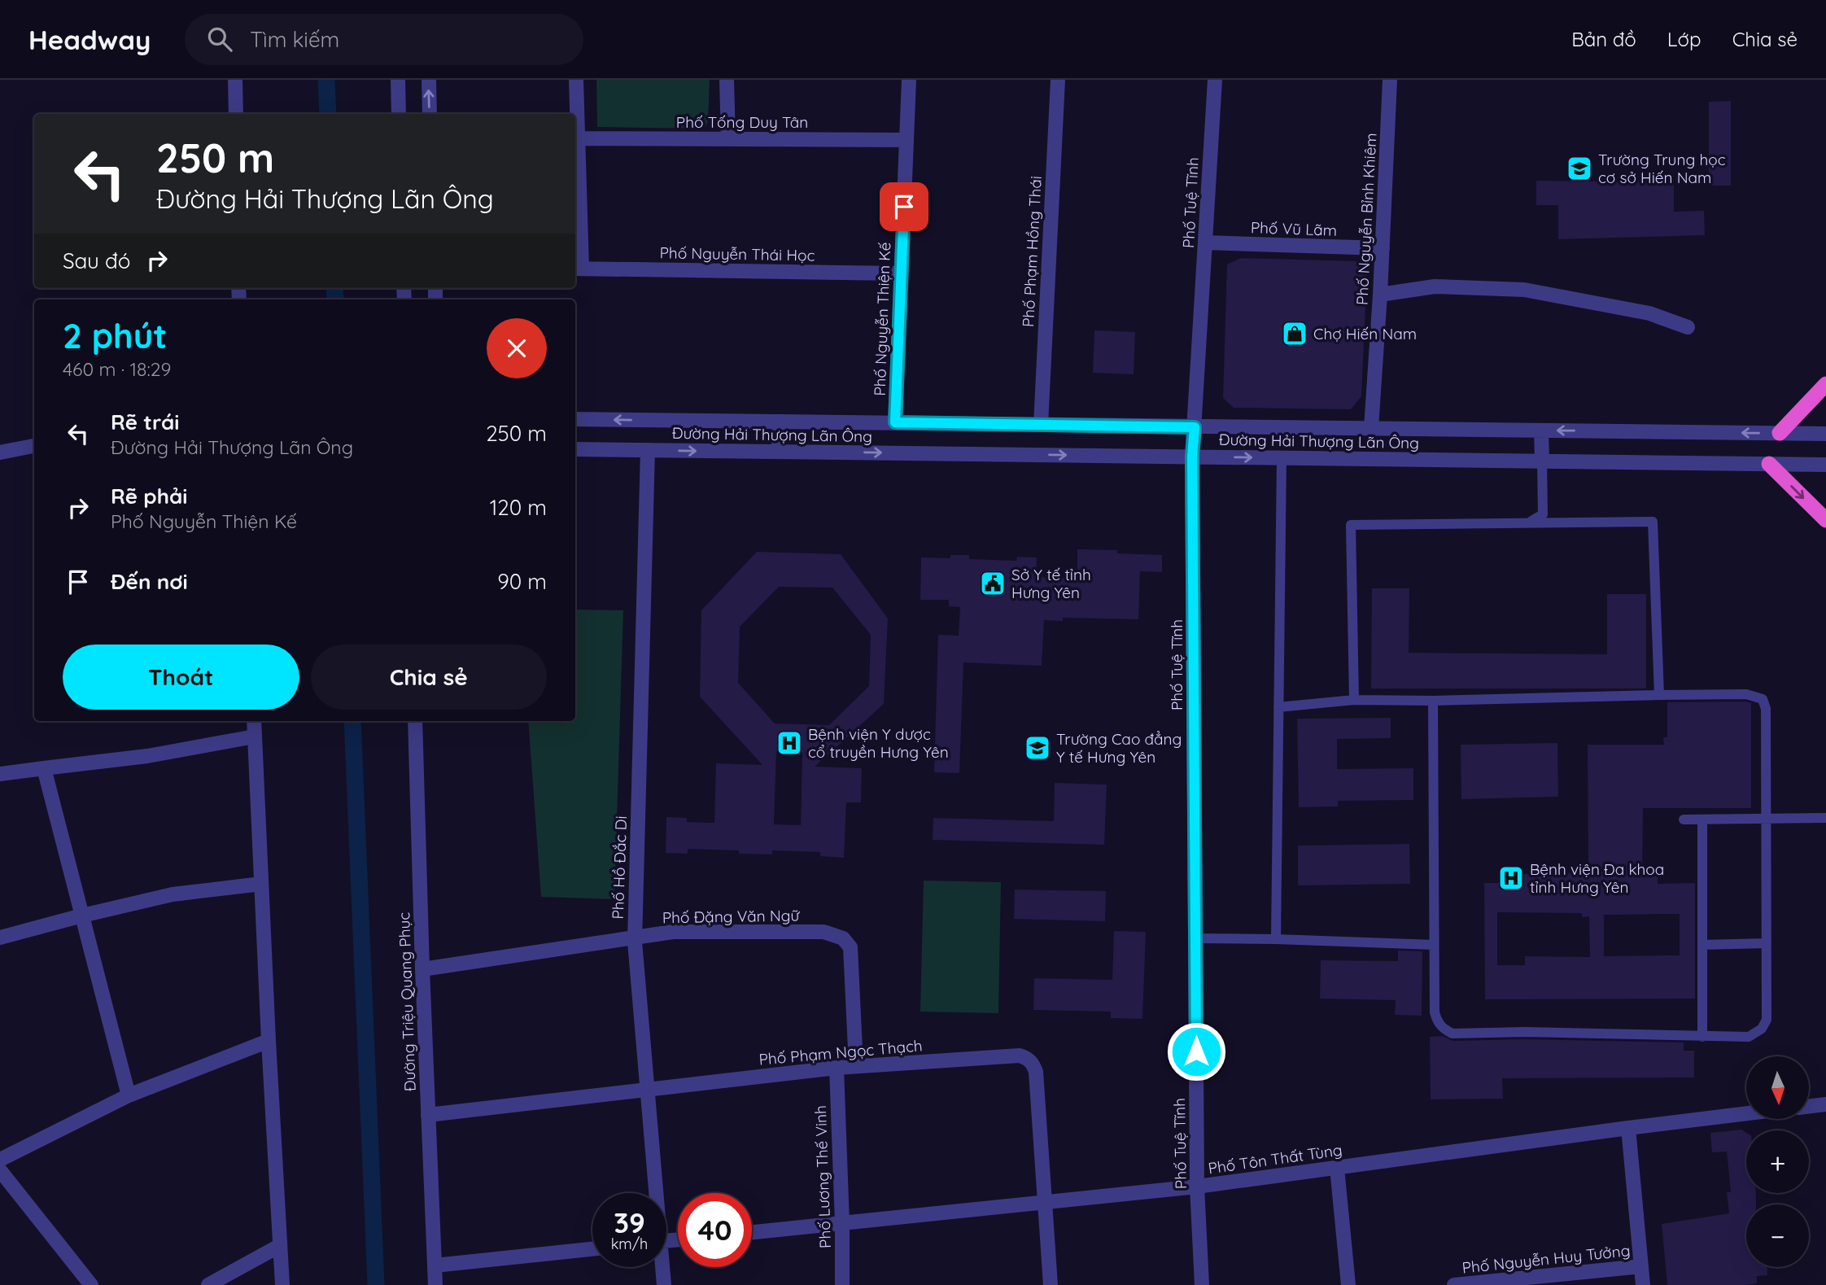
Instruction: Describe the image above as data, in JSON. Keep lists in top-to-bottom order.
{
  "streets": {
    "street": [
      "Phố Tống Duy Tân",
      "Phố Tuệ Tĩnh",
      "Phố Nguyễn Bỉnh Khiêm",
      "Phố Vũ Lãm",
      "Phố Phạm Hồng Thái",
      "Phố Nguyễn Thái Học",
      "Phố Nguyễn Thiện Kế",
      "Đường Hải Thượng Lãn Ông",
      "Phố Hồ Đắc Di",
      "Phố Đặng Văn Ngữ",
      "Đường Triệu Quang Phục",
      "Phố Phạm Ngọc Thạch",
      "Phố Tôn Thất Tùng",
      "Phố Lương Thế Vinh",
      "Phố Nguyễn Huy Tưởng"
    ]
  },
  "crossings": [
    ["Phố Tống Duy Tân", "Phố Nguyễn Thiện Kế"],
    ["Phố Tuệ Tĩnh", "Phố Vũ Lãm"],
    ["Phố Tuệ Tĩnh", "Đường Hải Thượng Lãn Ông"],
    ["Phố Tuệ Tĩnh", "Phố Tôn Thất Tùng"],
    ["Phố Nguyễn Bỉnh Khiêm", "Phố Vũ Lãm"],
    ["Phố Nguyễn Bỉnh Khiêm", "Đường Hải Thượng Lãn Ông"],
    ["Phố Phạm Hồng Thái", "Đường Hải Thượng Lãn Ông"],
    ["Phố Nguyễn Thái Học", "Phố Nguyễn Thiện Kế"],
    ["Phố Nguyễn Thiện Kế", "Đường Hải Thượng Lãn Ông"],
    ["Đường Hải Thượng Lãn Ông", "Phố Hồ Đắc Di"],
    ["Phố Hồ Đắc Di", "Phố Đặng Văn Ngữ"],
    ["Phố Hồ Đắc Di", "Phố Phạm Ngọc Thạch"],
    ["Phố Đặng Văn Ngữ", "Đường Triệu Quang Phục"],
    ["Phố Đặng Văn Ngữ", "Phố Phạm Ngọc Thạch"],
    ["Đường Triệu Quang Phục", "Phố Phạm Ngọc Thạch"],
    ["Phố Phạm Ngọc Thạch", "Phố Tôn Thất Tùng"],
    ["Phố Phạm Ngọc Thạch", "Phố Lương Thế Vinh"],
    ["Phố Tôn Thất Tùng", "Phố Lương Thế Vinh"]
  ],
  "places": {
    "school or university": ["Trường Trung học cơ sở Hiến Nam", "Trường Cao đẳng Y tế Hưng Yên"],
    "shop": ["Chợ Hiến Nam"],
    "public building": ["Sở Y tế tỉnh Hưng Yên"],
    "hospital": ["Bệnh viện Y dược cổ truyền Hưng Yên", "Bệnh viện Đa khoa tỉnh Hưng Yên"]
  },
  "north": "bottom",
  "page": {
    "header": "Headway",
    "search": "Tìm kiếm",
    "nav": ["Bản đồ", "Lớp", "Chia sẻ"],
    "turn": ["250 m", "Đường Hải Thượng Lãn Ông"],
    "then": "Sau đó",
    "heading": ["2 phút", "460 m · 18:29"],
    "list": [
      {
        "name": "Rẽ trái",
        "note": "Đường Hải Thượng Lãn Ông",
        "value": "250 m"
      },
      {
        "name": "Rẽ phải",
        "note": "Phố Nguyễn Thiện Kế",
        "value": "120 m"
      },
      {
        "name": "Đến nơi",
        "value": "90 m"
      }
    ],
    "buttons": ["Thoát", "Chia sẻ"],
    "map_buttons": ["+", "−"],
    "speed": "39 km/h",
    "limit": "40"
  }
}
